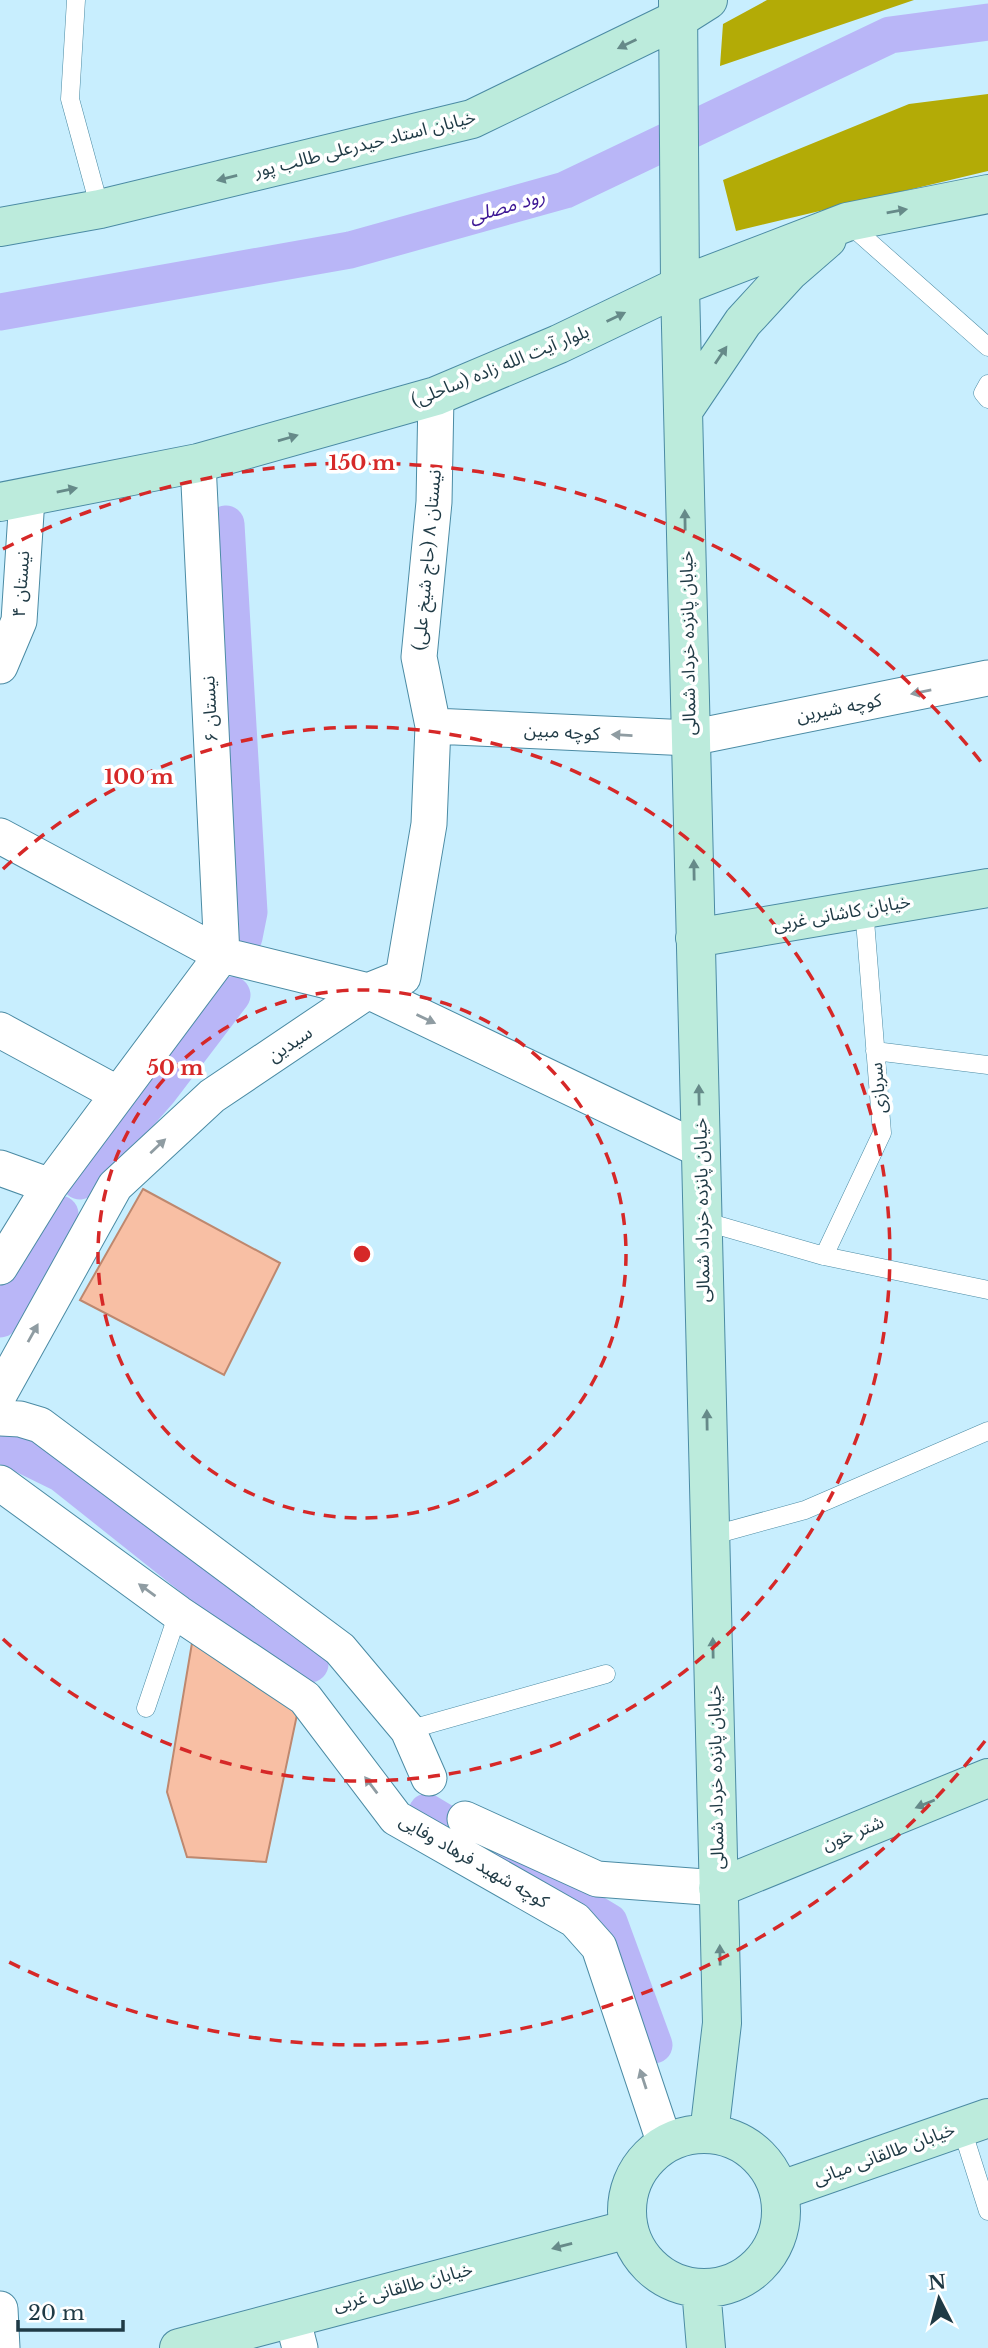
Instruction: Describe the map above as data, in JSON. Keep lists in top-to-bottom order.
{
  "streets": {
    "street": [
      "خیابان استاد حیدرعلی طالب پور",
      "بلوار آیت الله زاده (ساحلی)",
      "نیستان ۸ (حاج شیخ علی)",
      "نیستان ۴",
      "خیابان پانزده خرداد شمالی",
      "کوچه شیرین",
      "نیستان ۶",
      "کوچه مبین",
      "خیابان کاشانی غربی",
      "سیدین",
      "شتر خون",
      "کوچه شهید فرهاد وفایی",
      "خیابان طالقانی میانی",
      "خیابان طالقانی غربی"
    ],
    "lane": ["سربازی"]
  },
  "crossings": [
    ["خیابان استاد حیدرعلی طالب پور", "خیابان پانزده خرداد شمالی"],
    ["بلوار آیت الله زاده (ساحلی)", "نیستان ۸ (حاج شیخ علی)"],
    ["بلوار آیت الله زاده (ساحلی)", "نیستان ۴"],
    ["بلوار آیت الله زاده (ساحلی)", "خیابان پانزده خرداد شمالی"],
    ["بلوار آیت الله زاده (ساحلی)", "نیستان ۶"],
    ["نیستان ۸ (حاج شیخ علی)", "کوچه مبین"],
    ["نیستان ۸ (حاج شیخ علی)", "سیدین"],
    ["خیابان پانزده خرداد شمالی", "کوچه شیرین"],
    ["خیابان پانزده خرداد شمالی", "کوچه مبین"],
    ["خیابان پانزده خرداد شمالی", "خیابان کاشانی غربی"],
    ["خیابان پانزده خرداد شمالی", "شتر خون"],
    ["خیابان پانزده خرداد شمالی", "کوچه شهید فرهاد وفایی"],
    ["خیابان پانزده خرداد شمالی", "خیابان طالقانی میانی"],
    ["خیابان پانزده خرداد شمالی", "خیابان طالقانی غربی"],
    ["کوچه شیرین", "کوچه مبین"],
    ["خیابان کاشانی غربی", "سربازی"],
    ["کوچه شهید فرهاد وفایی", "خیابان طالقانی میانی"],
    ["کوچه شهید فرهاد وفایی", "خیابان طالقانی غربی"],
    ["خیابان طالقانی میانی", "خیابان طالقانی غربی"]
  ],
  "one_way": [
    "خیابان استاد حیدرعلی طالب پور",
    "بلوار آیت الله زاده (ساحلی)",
    "خیابان پانزده خرداد شمالی",
    "کوچه شیرین",
    "کوچه مبین",
    "شتر خون",
    "خیابان طالقانی غربی"
  ],
  "water": ["رود مصلی"],
  "scale_bar": "20 m",
  "north": "top",
  "rings": ["150 m", "100 m", "50 m"]
}
